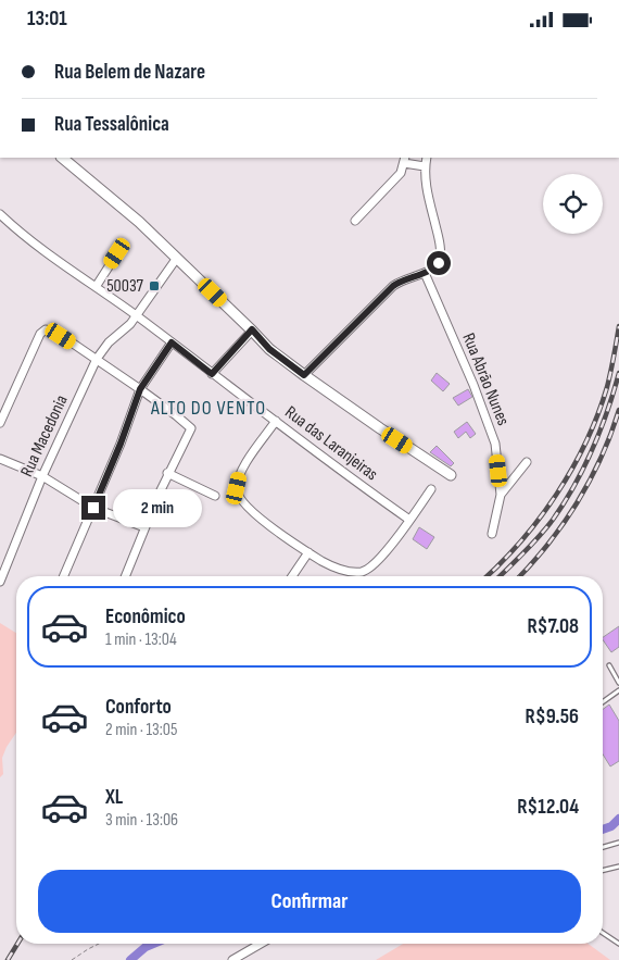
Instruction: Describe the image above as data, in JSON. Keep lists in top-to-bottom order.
{
  "streets": {
    "street": ["Rua Abrão Nunes", "Rua Macedonia", "Rua das Laranjeiras"]
  },
  "crossings": [
    ["Rua Macedonia", "Rua das Laranjeiras"]
  ],
  "districts": ["ALTO DO VENTO"],
  "places": {
    "transit": ["50037"]
  },
  "page": {
    "status": "13:01",
    "banner": ["Rua Belem de Nazare", "Rua Tessalônica"],
    "bubble": "2 min",
    "list": [
      {
        "name": "Econômico",
        "note": "1 min · 13:04",
        "value": "R$7.08"
      },
      {
        "name": "Conforto",
        "note": "2 min · 13:05",
        "value": "R$9.56"
      },
      {
        "name": "XL",
        "note": "3 min · 13:06",
        "value": "R$12.04"
      }
    ],
    "buttons": "Confirmar"
  }
}
